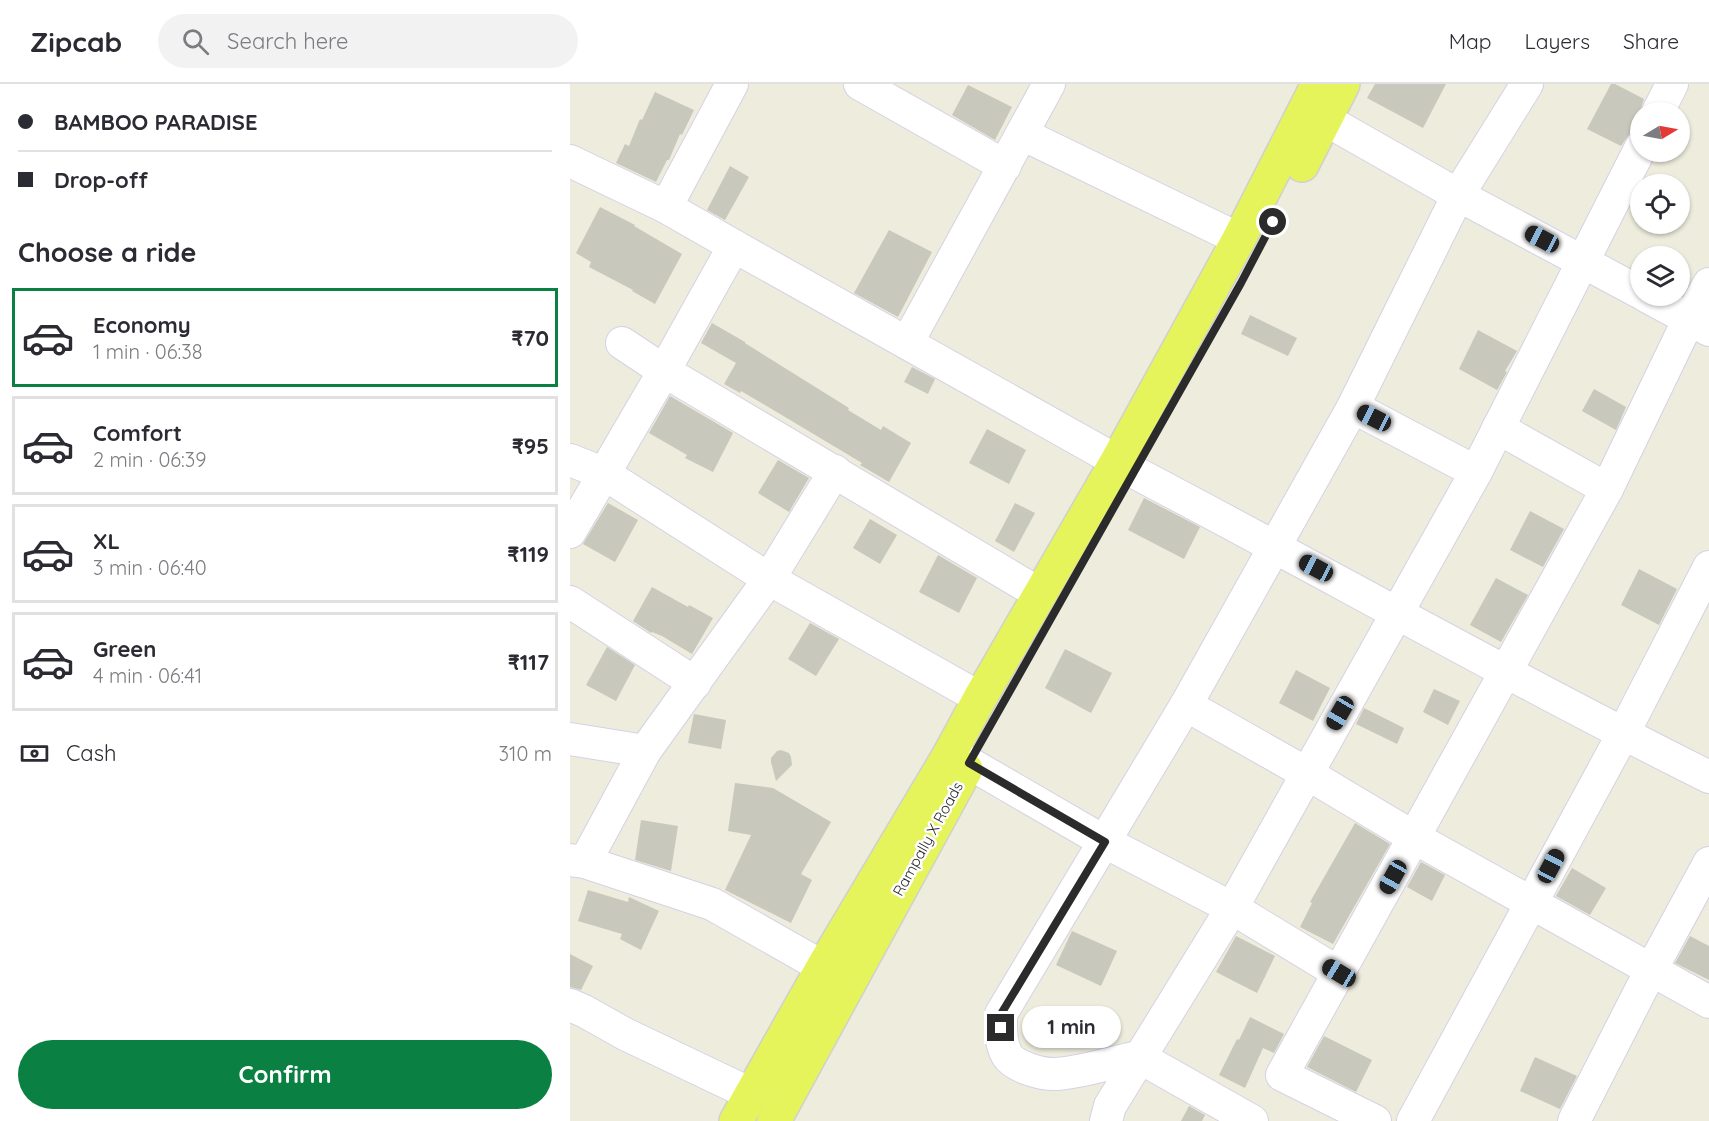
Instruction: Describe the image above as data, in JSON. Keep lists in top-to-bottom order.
{
  "streets": {
    "main road": ["Rampally X Roads"]
  },
  "north": "right",
  "page": {
    "header": "Zipcab",
    "search": "Search here",
    "nav": ["Map", "Layers", "Share"],
    "banner": ["BAMBOO PARADISE", "Drop-off"],
    "heading": "Choose a ride",
    "list": [
      {
        "name": "Economy",
        "note": "1 min · 06:38",
        "value": "₹70"
      },
      {
        "name": "Comfort",
        "note": "2 min · 06:39",
        "value": "₹95"
      },
      {
        "name": "XL",
        "note": "3 min · 06:40",
        "value": "₹119"
      },
      {
        "name": "Green",
        "note": "4 min · 06:41",
        "value": "₹117"
      }
    ],
    "pay": ["Cash", "310 m"],
    "bubble": "1 min",
    "buttons": "Confirm"
  }
}
